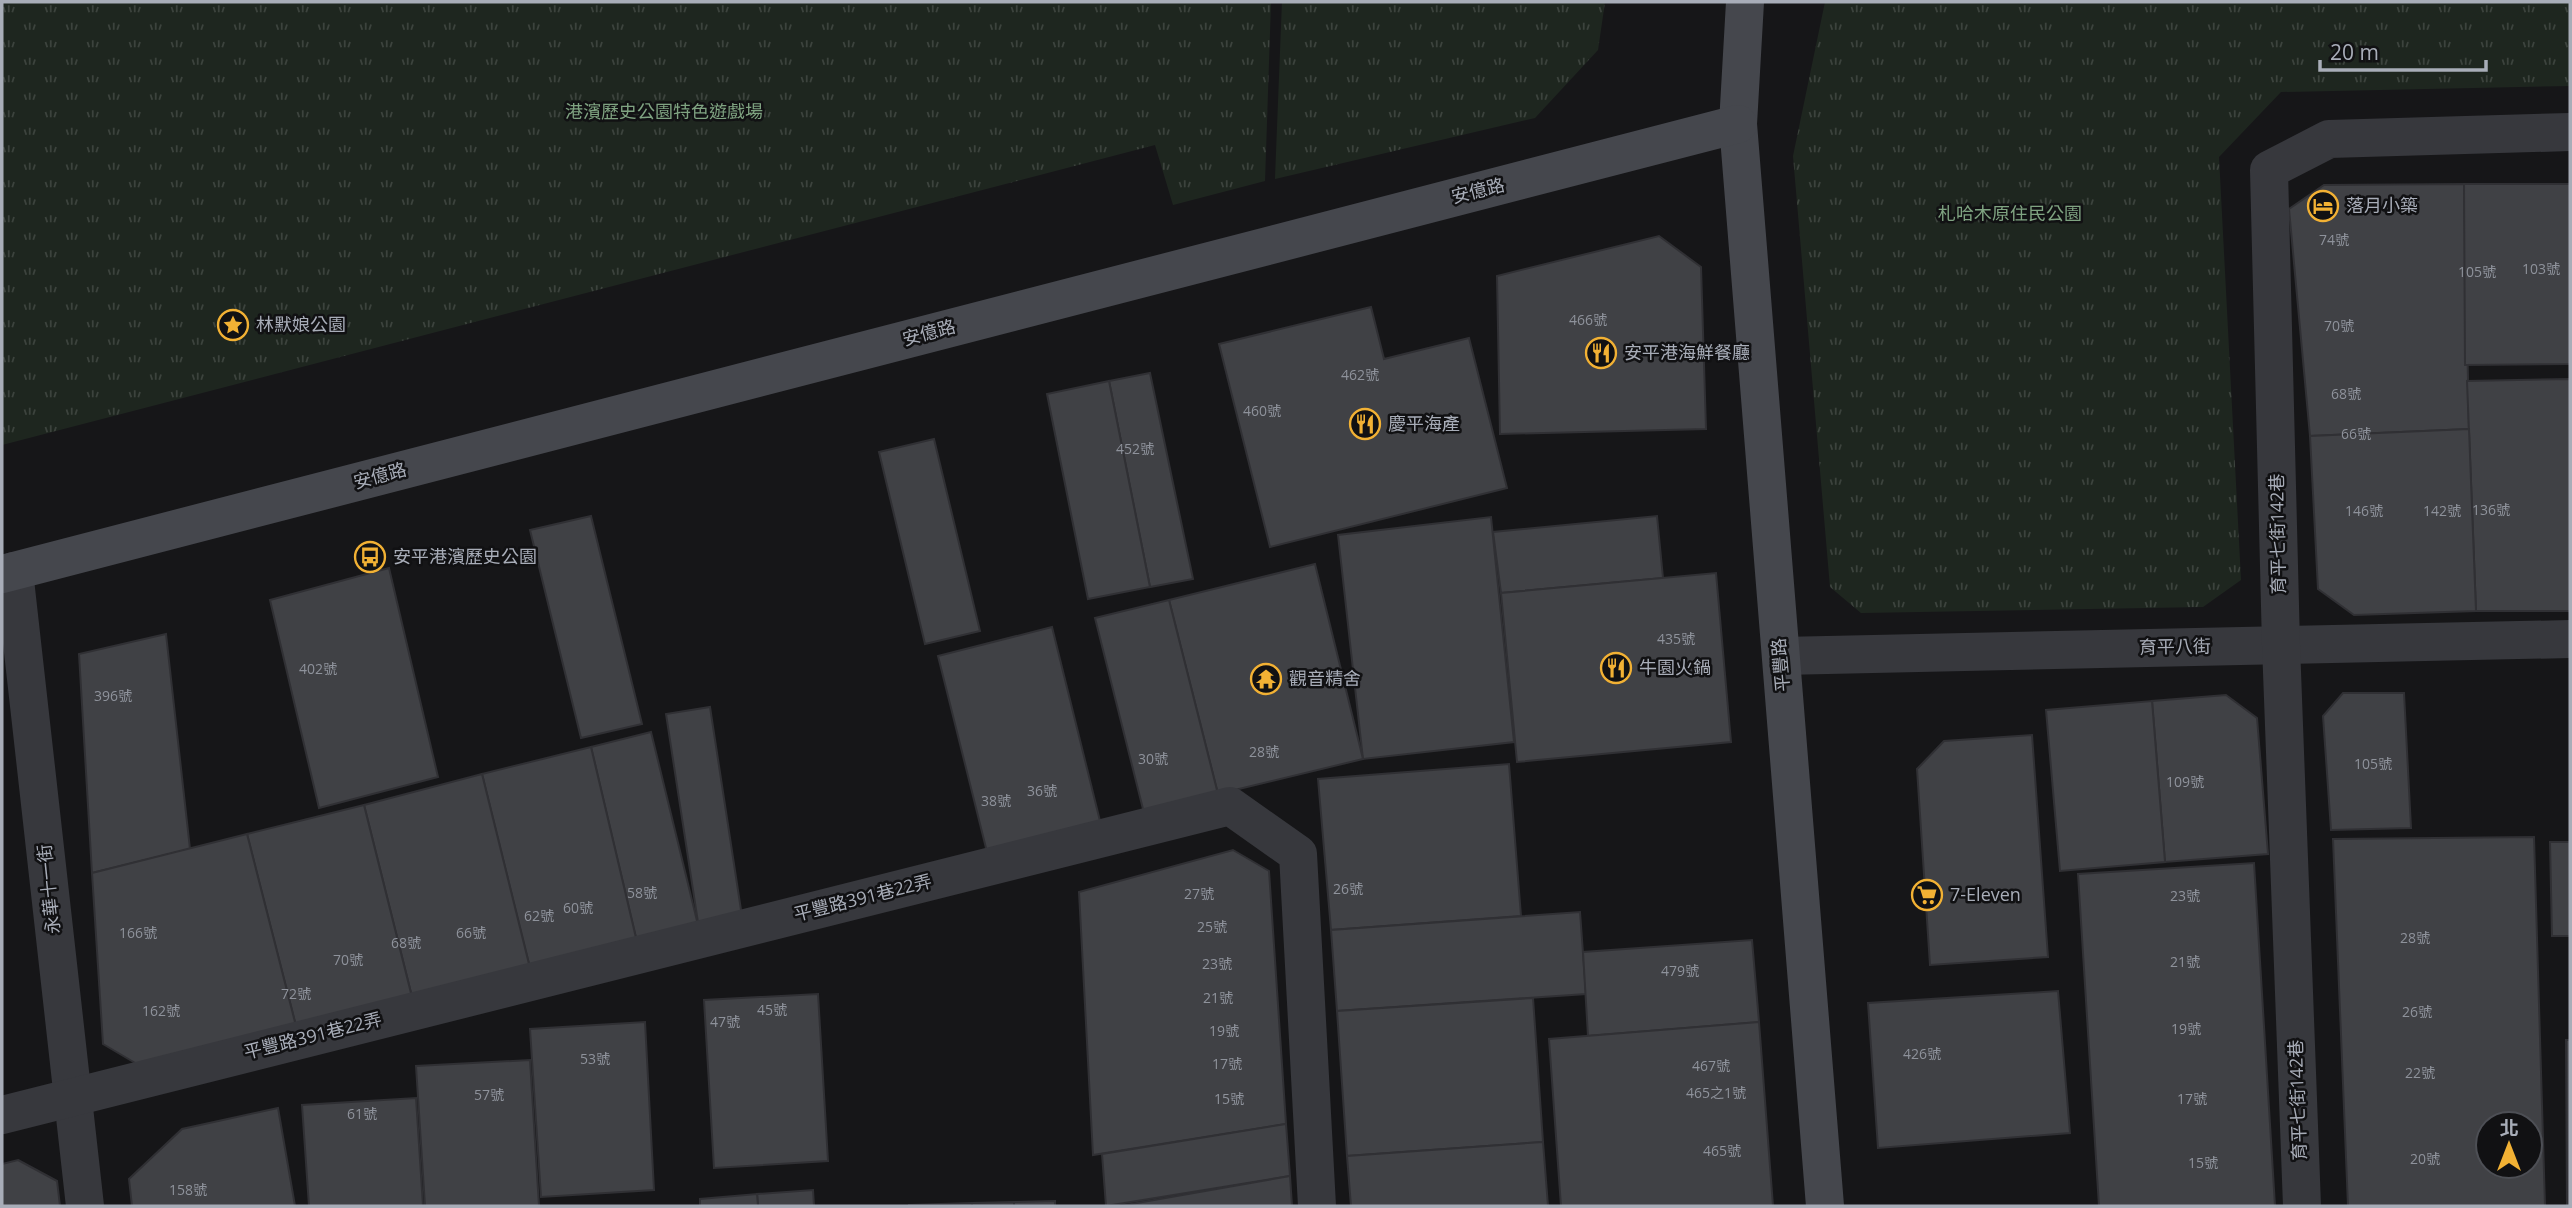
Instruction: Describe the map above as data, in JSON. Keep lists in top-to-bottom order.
{
  "streets": {
    "street": [
      "安億路",
      "育平七街142巷",
      "育平八街",
      "平豐路",
      "永華十一街",
      "平豐路391巷22弄"
    ]
  },
  "crossings": [
    ["安億路", "平豐路"],
    ["安億路", "永華十一街"],
    ["育平七街142巷", "育平八街"],
    ["育平八街", "平豐路"],
    ["永華十一街", "平豐路391巷22弄"]
  ],
  "parks": ["港濱歷史公園特色遊戲場", "札哈木原住民公園"],
  "places": {
    "hotel": ["落月小築"],
    "place": ["林默娘公園"],
    "restaurant": ["安平港海鮮餐廳", "慶平海產", "牛園火鍋"],
    "bus stop": ["安平港濱歷史公園"],
    "temple": ["觀音精舍"],
    "supermarket": ["7-Eleven"]
  },
  "house_numbers": [
    "74號",
    "103號",
    "105號",
    "466號",
    "70號",
    "462號",
    "68號",
    "460號",
    "66號",
    "452號",
    "136號",
    "146號",
    "142號",
    "435號",
    "402號",
    "396號",
    "28號",
    "30號",
    "105號",
    "109號",
    "36號",
    "38號",
    "26號",
    "58號",
    "27號",
    "23號",
    "60號",
    "62號",
    "25號",
    "166號",
    "66號",
    "28號",
    "68號",
    "70號",
    "21號",
    "23號",
    "479號",
    "72號",
    "21號",
    "45號",
    "162號",
    "26號",
    "47號",
    "19號",
    "19號",
    "426號",
    "53號",
    "17號",
    "467號",
    "22號",
    "465之1號",
    "57號",
    "15號",
    "17號",
    "61號",
    "465號",
    "20號",
    "15號",
    "158號"
  ],
  "scale_bar": "20 m",
  "north": "top"
}
